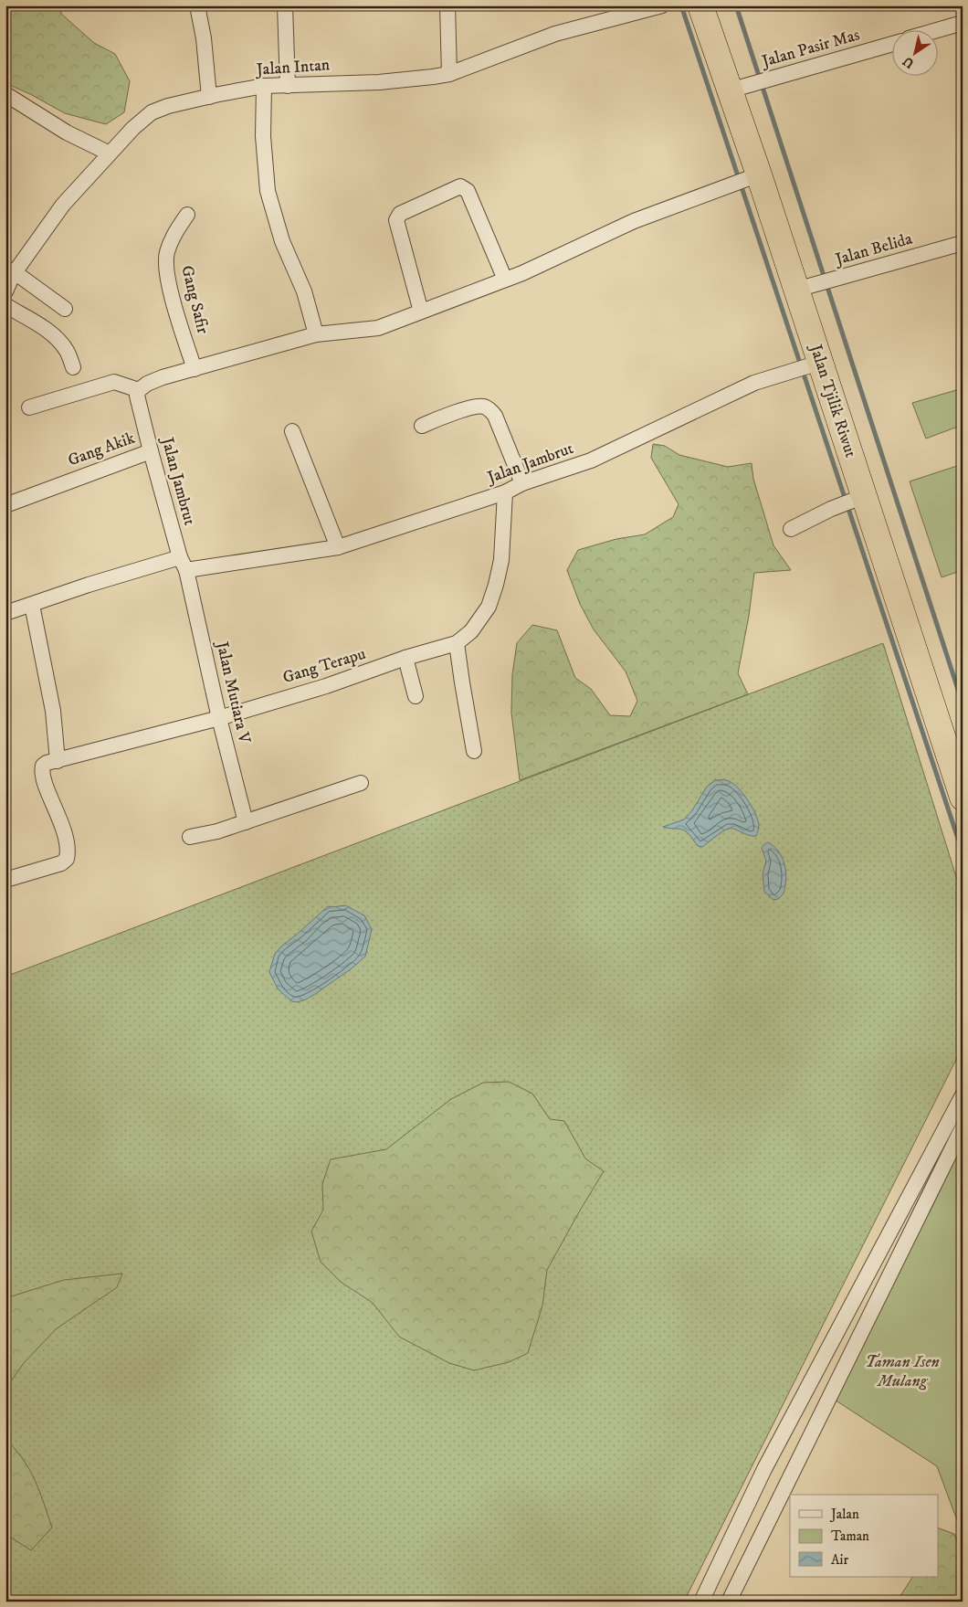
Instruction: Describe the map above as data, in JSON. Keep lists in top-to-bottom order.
{
  "streets": {
    "highway": ["Jalan Tjilik Riwut"],
    "street": [
      "Jalan Pasir Mas",
      "Jalan Intan",
      "Jalan Belida",
      "Gang Safir",
      "Gang Akik",
      "Jalan Jambrut",
      "Gang Terapu",
      "Jalan Mutiara V"
    ]
  },
  "crossings": [
    ["Jalan Pasir Mas", "Jalan Tjilik Riwut"],
    ["Jalan Belida", "Jalan Tjilik Riwut"],
    ["Jalan Tjilik Riwut", "Jalan Jambrut"],
    ["Gang Akik", "Jalan Jambrut"],
    ["Jalan Jambrut", "Gang Terapu"],
    ["Jalan Jambrut", "Jalan Mutiara V"],
    ["Gang Terapu", "Jalan Mutiara V"]
  ],
  "parks": ["Taman Isen Mulang"],
  "legend": ["Jalan", "Taman", "Air"],
  "north": "bottom left"
}
